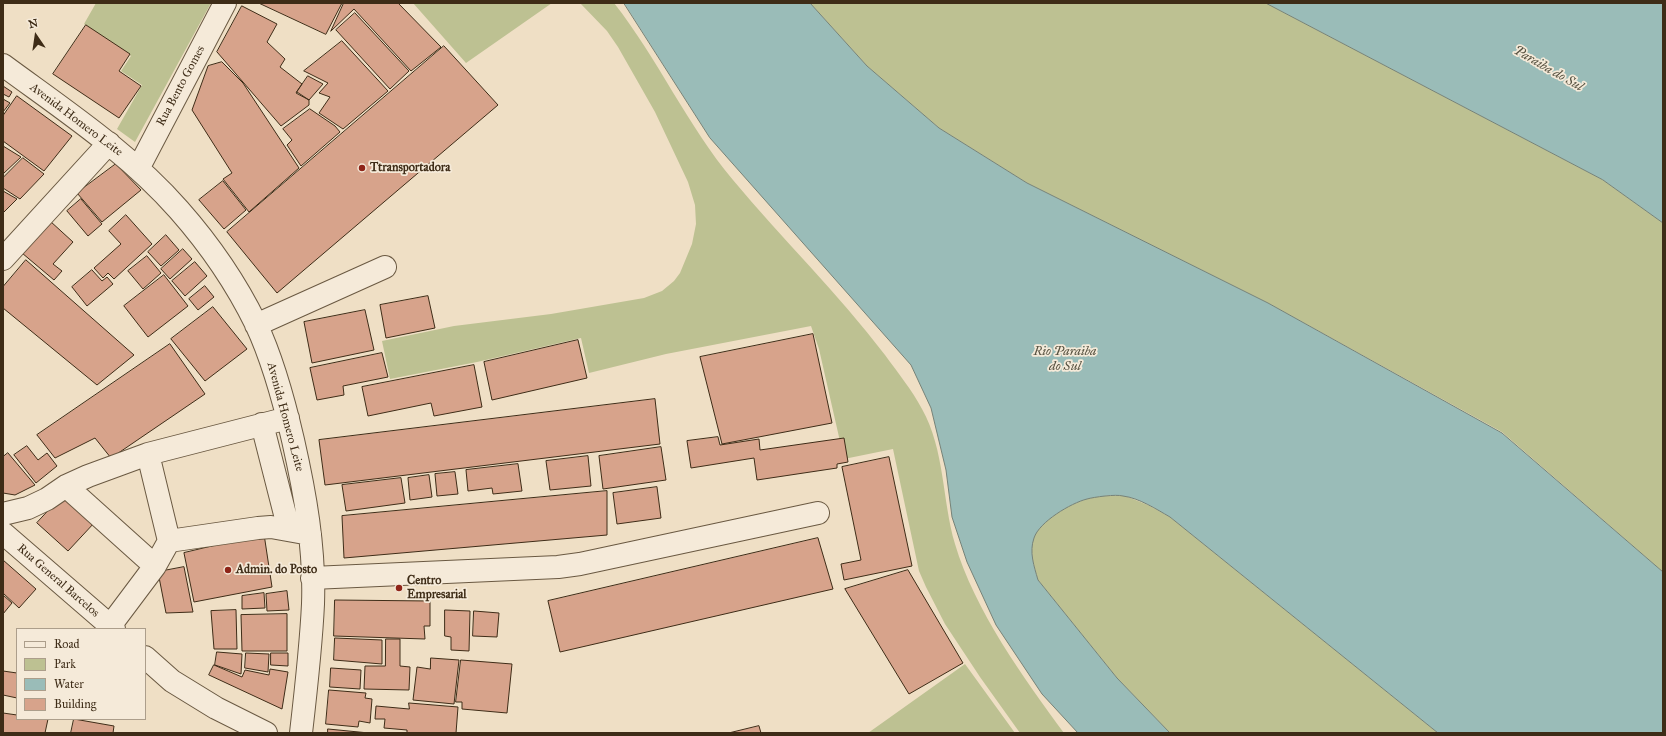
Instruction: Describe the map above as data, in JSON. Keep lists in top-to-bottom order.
{
  "streets": {
    "street": ["Rua Bento Gomes", "Avenida Homero Leite", "Rua General Barcelos"]
  },
  "crossings": [
    ["Rua Bento Gomes", "Avenida Homero Leite"]
  ],
  "water": ["Paraiba do Sul", "Rio Paraiba do Sul"],
  "places": ["Ttransportadora", "Admin. do Posto", "Centro Empresarial"],
  "legend": [
    "Road",
    "Park",
    "Water",
    "Building"
  ],
  "north": "top"
}
